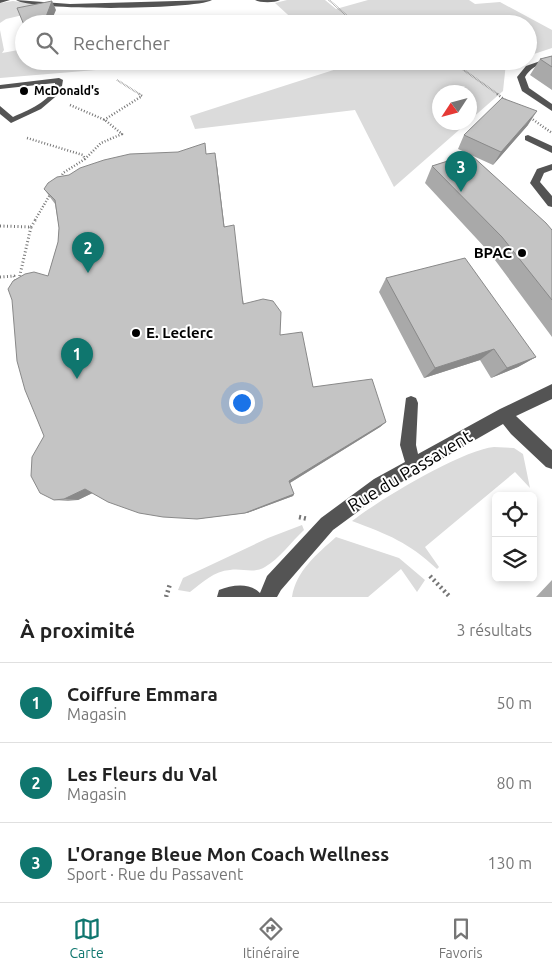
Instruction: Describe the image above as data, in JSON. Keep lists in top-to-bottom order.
{
  "streets": {
    "street": ["Rue du Passavent"]
  },
  "places": ["McDonald's", "BPAC", "E. Leclerc"],
  "north": "bottom left",
  "page": {
    "search": "Rechercher",
    "pins": ["3", "2", "1"],
    "heading": ["À proximité", "3 résultats"],
    "list": [
      {
        "mark": "1",
        "name": "Coiffure Emmara",
        "note": "Magasin",
        "value": "50 m"
      },
      {
        "mark": "2",
        "name": "Les Fleurs du Val",
        "note": "Magasin",
        "value": "80 m"
      },
      {
        "mark": "3",
        "name": "L'Orange Bleue Mon Coach Wellness",
        "note": "Sport · Rue du Passavent",
        "value": "130 m"
      }
    ],
    "nav": ["Carte", "Itinéraire", "Favoris"]
  }
}
